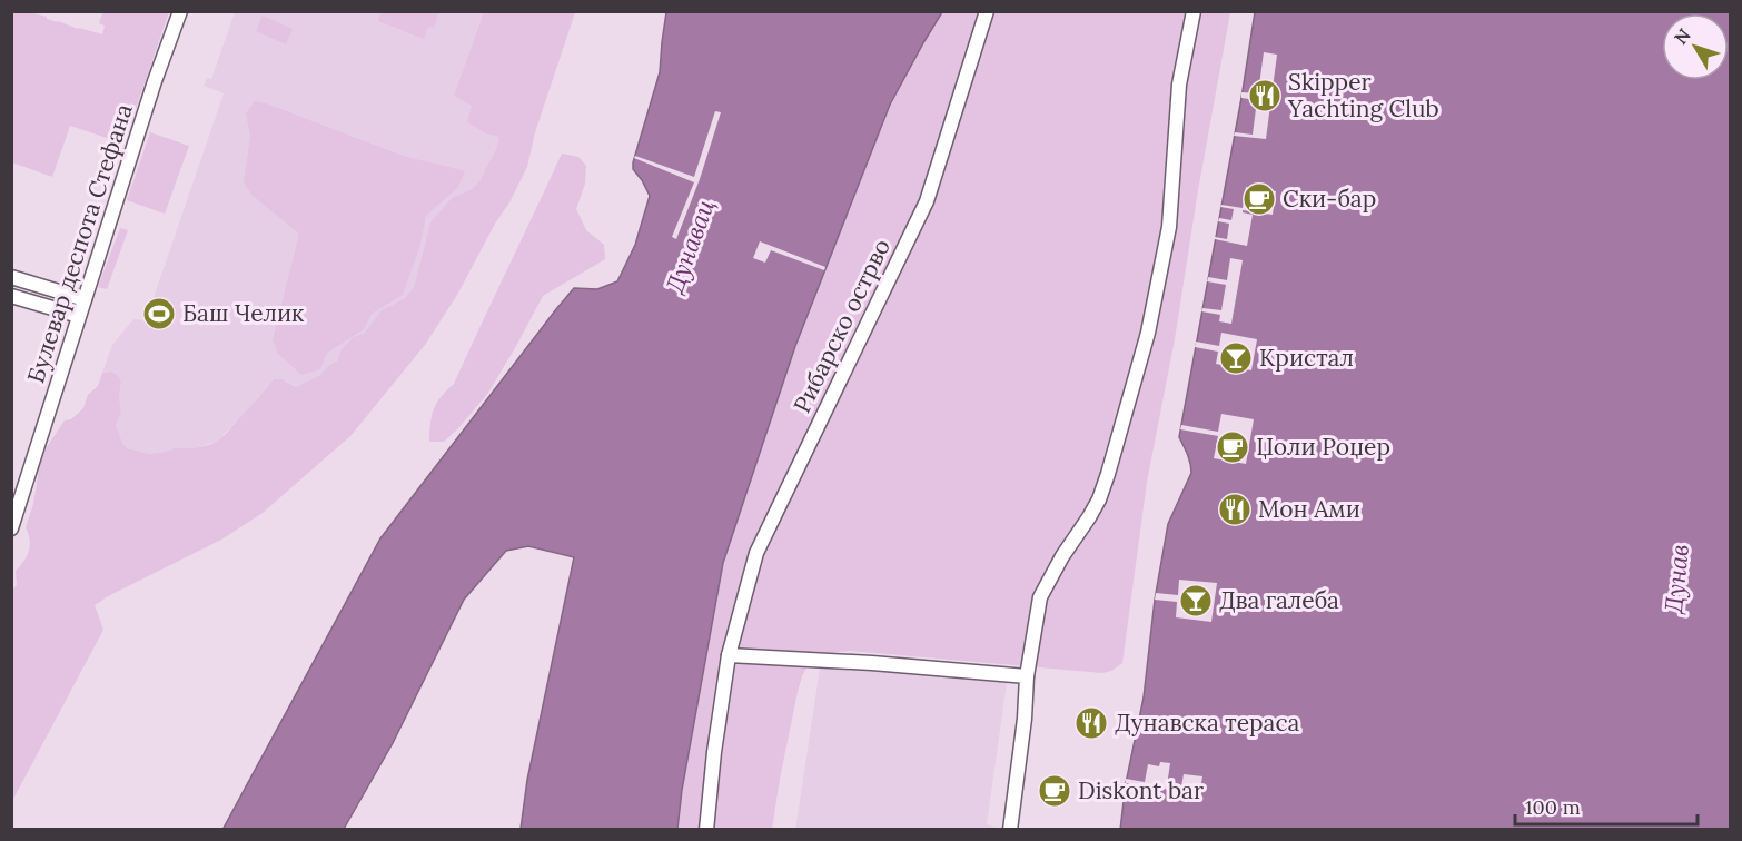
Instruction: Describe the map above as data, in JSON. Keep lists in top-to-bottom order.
{
  "streets": {
    "street": ["Булевар деспота Стефана", "Рибарско острво"]
  },
  "water": ["Дунавац", "Дунав"],
  "places": {
    "restaurant": ["Skipper Yachting Club", "Мон Ами", "Дунавска тераса"],
    "cafe": ["Ски-бар", "Џоли Роџер", "Diskont bar"],
    "sports": ["Баш Челик"],
    "bar": ["Кристал", "Два галеба"]
  },
  "scale_bar": "100 m",
  "north": "top left"
}
